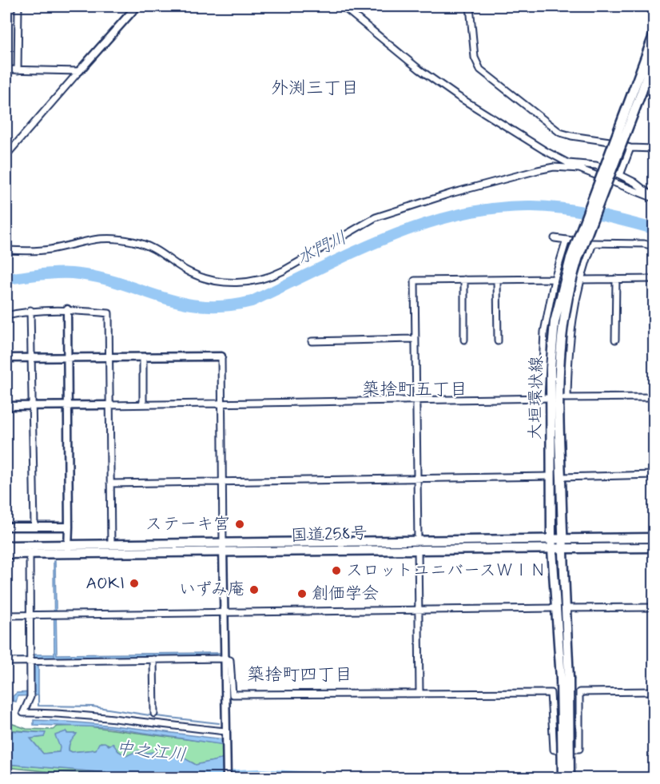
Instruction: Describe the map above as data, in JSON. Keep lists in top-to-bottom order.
{
  "streets": {
    "main road": ["大垣環状線", "国道258号"]
  },
  "crossings": [
    ["大垣環状線", "国道258号"]
  ],
  "districts": ["外渕三丁目", "築捨町五丁目", "築捨町四丁目"],
  "water": ["水門川", "中之江川"],
  "places": [
    "ステーキ宮",
    "スロットユニバースＷＩＮ",
    "AOKI",
    "いずみ庵",
    "創価学会"
  ]
}
